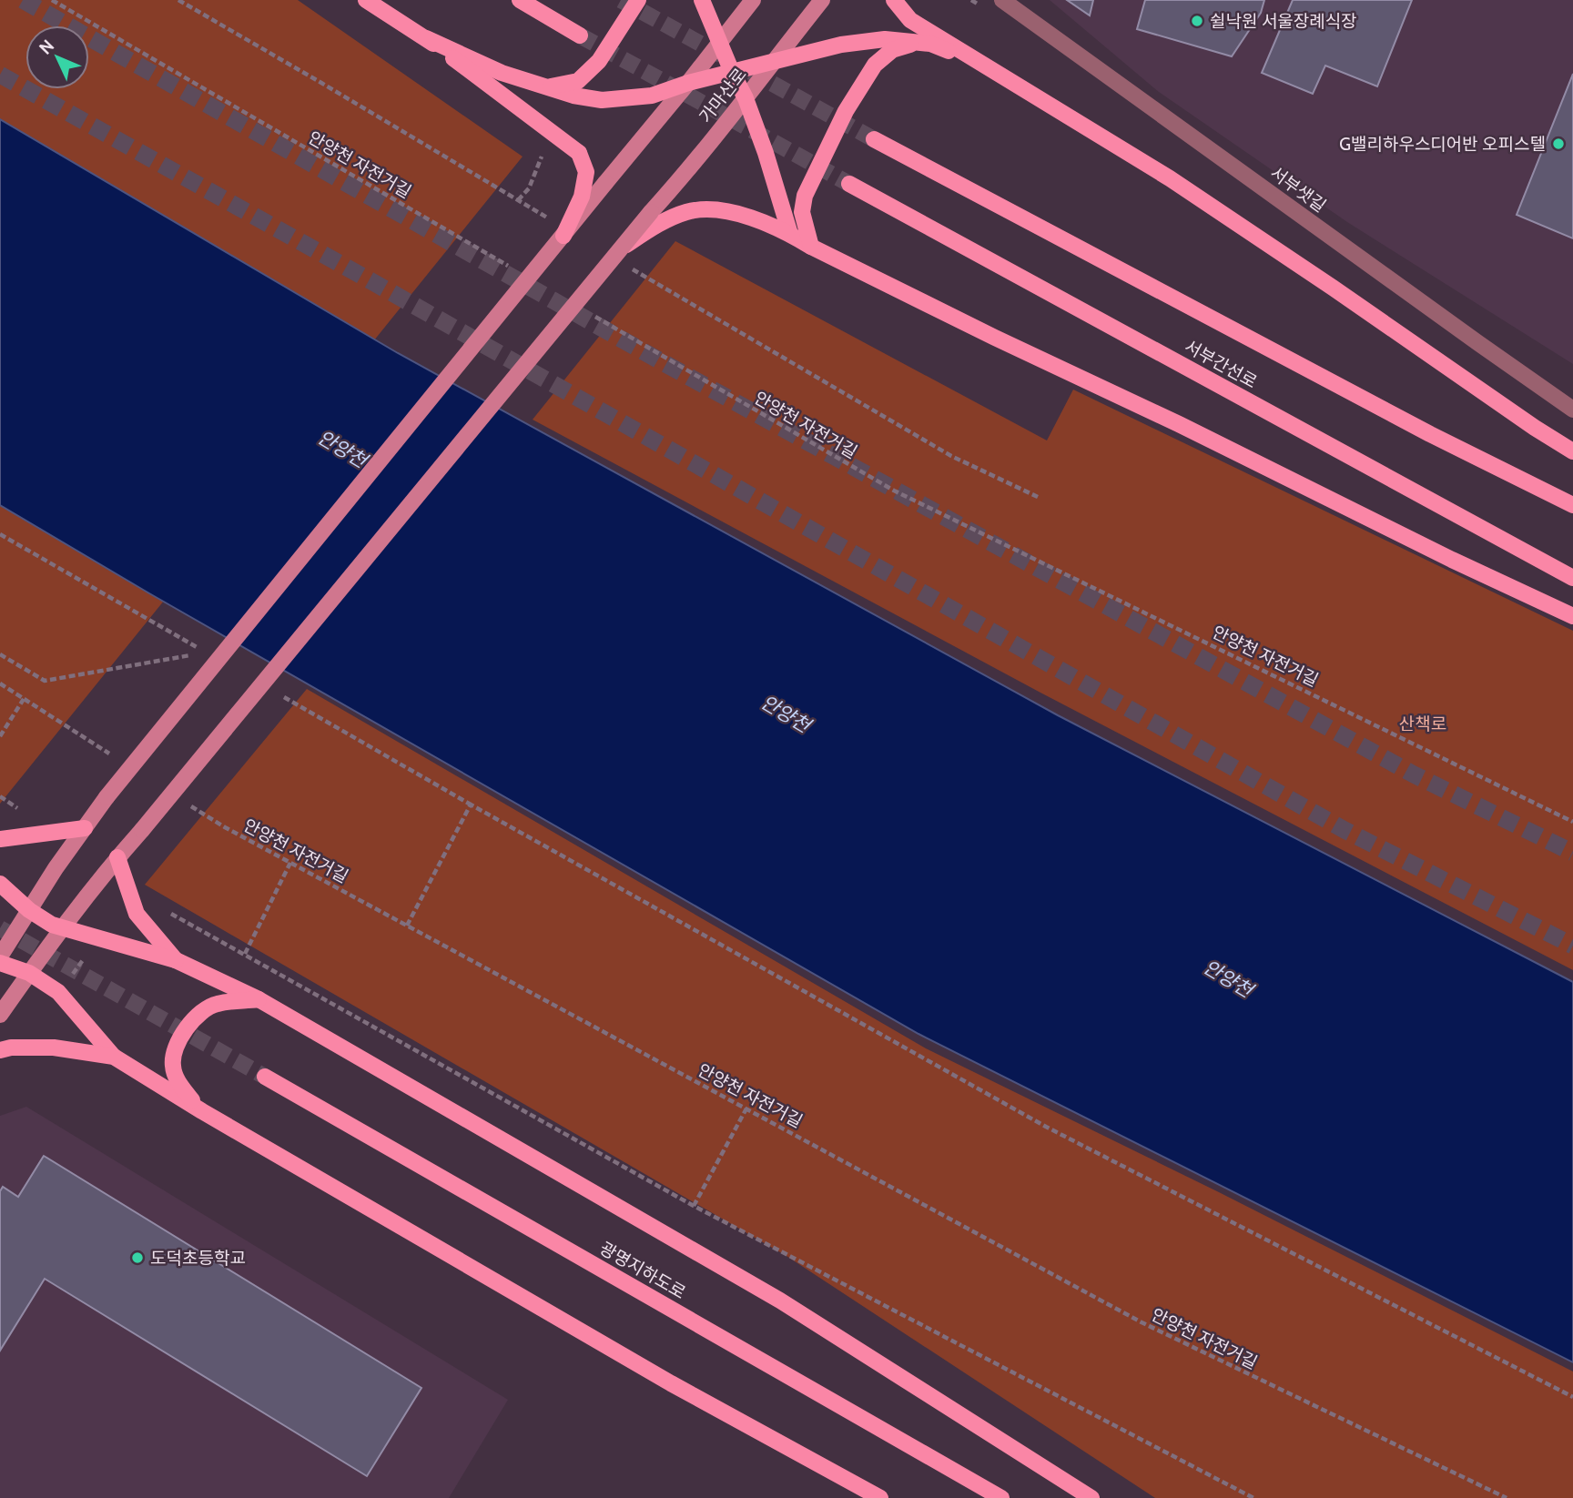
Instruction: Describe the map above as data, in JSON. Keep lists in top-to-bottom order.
{
  "streets": {
    "main road": ["가마산로", "서부간선로", "광명지하도로"],
    "street": ["서부샛길"],
    "path": ["안양천 자전거길"]
  },
  "water": ["안양천"],
  "parks": ["산책로"],
  "places": ["쉴낙원 서울장례식장", "G밸리하우스디어반 오피스텔", "도덕초등학교"],
  "north": "top left"
}
